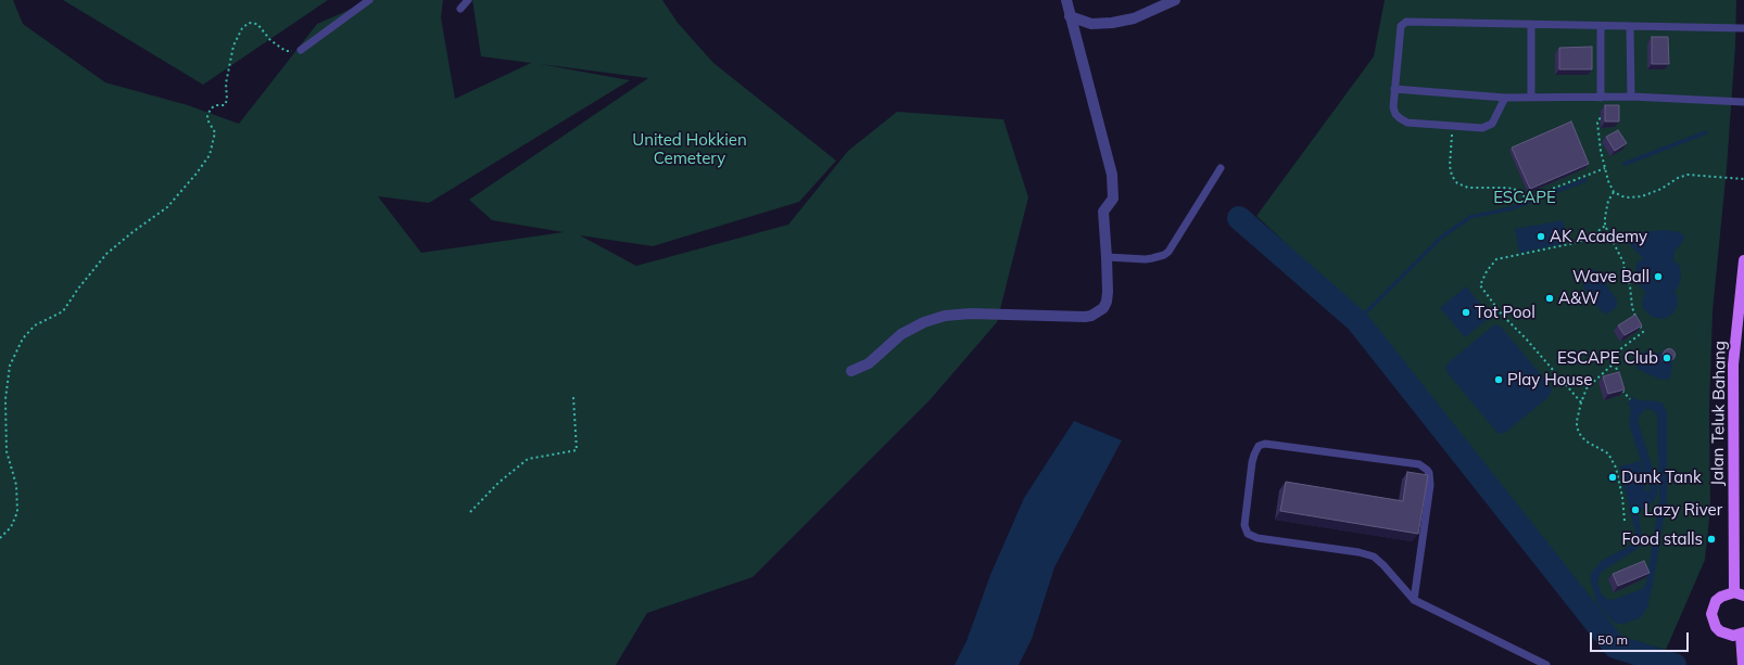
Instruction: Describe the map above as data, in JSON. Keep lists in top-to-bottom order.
{
  "streets": {
    "main road": ["Jalan Teluk Bahang"]
  },
  "parks": ["United Hokkien Cemetery", "ESCAPE"],
  "places": [
    "AK Academy",
    "Wave Ball",
    "A&W",
    "Tot Pool",
    "ESCAPE Club",
    "Play House",
    "Dunk Tank",
    "Lazy River",
    "Food stalls"
  ],
  "scale_bar": "50 m"
}
